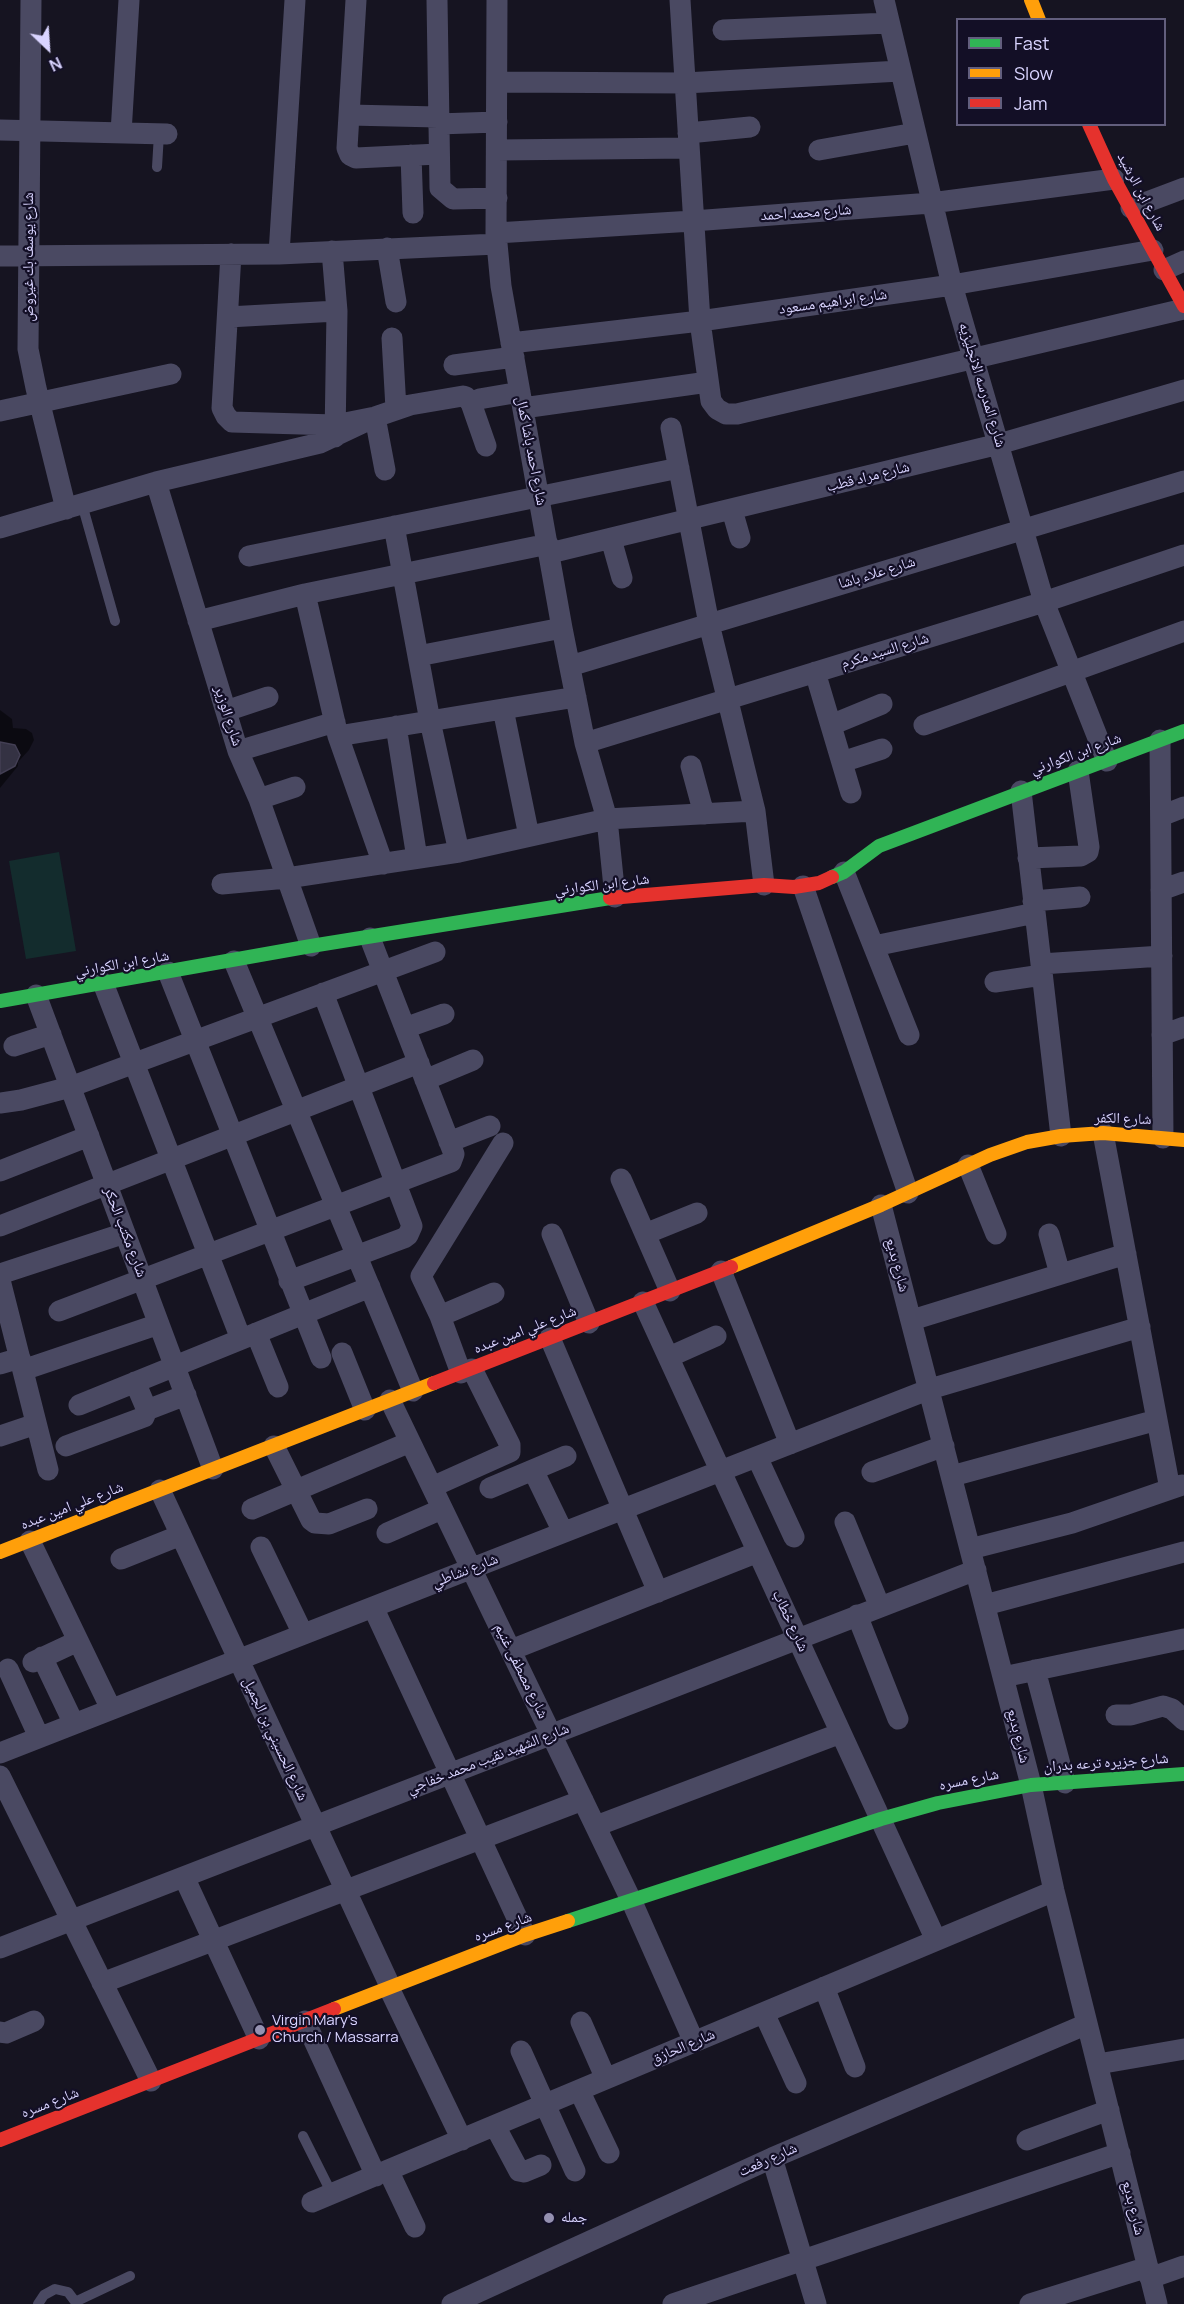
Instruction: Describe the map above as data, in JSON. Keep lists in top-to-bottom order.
{
  "streets": {
    "street": [
      "شارع ابن الرشيد",
      "شارع محمد احمد",
      "شارع يوسف بك غيروض",
      "شارع ابراهيم مسعود",
      "شارع المدرسه الانجليزيه",
      "شارع احمد باشا كمال",
      "شارع مراد قطب",
      "شارع علاء باشا",
      "شارع السيد مكرم",
      "شارع الوزير",
      "شارع ابن الكوارني",
      "شارع الكفر",
      "شارع مكتب الحكر",
      "شارع بديع",
      "شارع علي امين عبده",
      "شارع نشاطي",
      "شارع خطاب",
      "شارع مصطفى غنيم",
      "شارع الحسيني بن الجميل",
      "شارع الشهيد نقيب محمد خفاجي",
      "شارع جزيره ترعه بدران",
      "شارع مسره",
      "شارع الحازق",
      "شارع رفعت"
    ]
  },
  "crossings": [
    ["شارع ابن الرشيد", "شارع محمد احمد"],
    ["شارع ابن الرشيد", "شارع ابراهيم مسعود"],
    ["شارع محمد احمد", "شارع يوسف بك غيروض"],
    ["شارع محمد احمد", "شارع المدرسه الانجليزيه"],
    ["شارع محمد احمد", "شارع احمد باشا كمال"],
    ["شارع ابراهيم مسعود", "شارع المدرسه الانجليزيه"],
    ["شارع ابراهيم مسعود", "شارع احمد باشا كمال"],
    ["شارع المدرسه الانجليزيه", "شارع مراد قطب"],
    ["شارع المدرسه الانجليزيه", "شارع علاء باشا"],
    ["شارع المدرسه الانجليزيه", "شارع السيد مكرم"],
    ["شارع المدرسه الانجليزيه", "شارع ابن الكوارني"],
    ["شارع احمد باشا كمال", "شارع مراد قطب"],
    ["شارع احمد باشا كمال", "شارع علاء باشا"],
    ["شارع احمد باشا كمال", "شارع السيد مكرم"],
    ["شارع احمد باشا كمال", "شارع ابن الكوارني"],
    ["شارع مراد قطب", "شارع الوزير"],
    ["شارع الوزير", "شارع ابن الكوارني"],
    ["شارع ابن الكوارني", "شارع مكتب الحكر"],
    ["شارع الكفر", "شارع علي امين عبده"],
    ["شارع مكتب الحكر", "شارع علي امين عبده"],
    ["شارع بديع", "شارع علي امين عبده"],
    ["شارع بديع", "شارع نشاطي"],
    ["شارع بديع", "شارع الشهيد نقيب محمد خفاجي"],
    ["شارع بديع", "شارع جزيره ترعه بدران"],
    ["شارع بديع", "شارع مسره"],
    ["شارع بديع", "شارع الحازق"],
    ["شارع بديع", "شارع رفعت"],
    ["شارع علي امين عبده", "شارع خطاب"],
    ["شارع علي امين عبده", "شارع مصطفى غنيم"],
    ["شارع علي امين عبده", "شارع الحسيني بن الجميل"],
    ["شارع نشاطي", "شارع خطاب"],
    ["شارع نشاطي", "شارع مصطفى غنيم"],
    ["شارع نشاطي", "شارع الحسيني بن الجميل"],
    ["شارع خطاب", "شارع الشهيد نقيب محمد خفاجي"],
    ["شارع خطاب", "شارع مسره"],
    ["شارع خطاب", "شارع الحازق"],
    ["شارع مصطفى غنيم", "شارع الشهيد نقيب محمد خفاجي"],
    ["شارع مصطفى غنيم", "شارع مسره"],
    ["شارع مصطفى غنيم", "شارع الحازق"],
    ["شارع الحسيني بن الجميل", "شارع الشهيد نقيب محمد خفاجي"],
    ["شارع الحسيني بن الجميل", "شارع مسره"],
    ["شارع الحسيني بن الجميل", "شارع الحازق"],
    ["شارع جزيره ترعه بدران", "شارع مسره"]
  ],
  "places": ["Virgin Mary's Church / Massarra", "جمله"],
  "legend": ["Fast", "Slow", "Jam"],
  "north": "bottom right"
}
